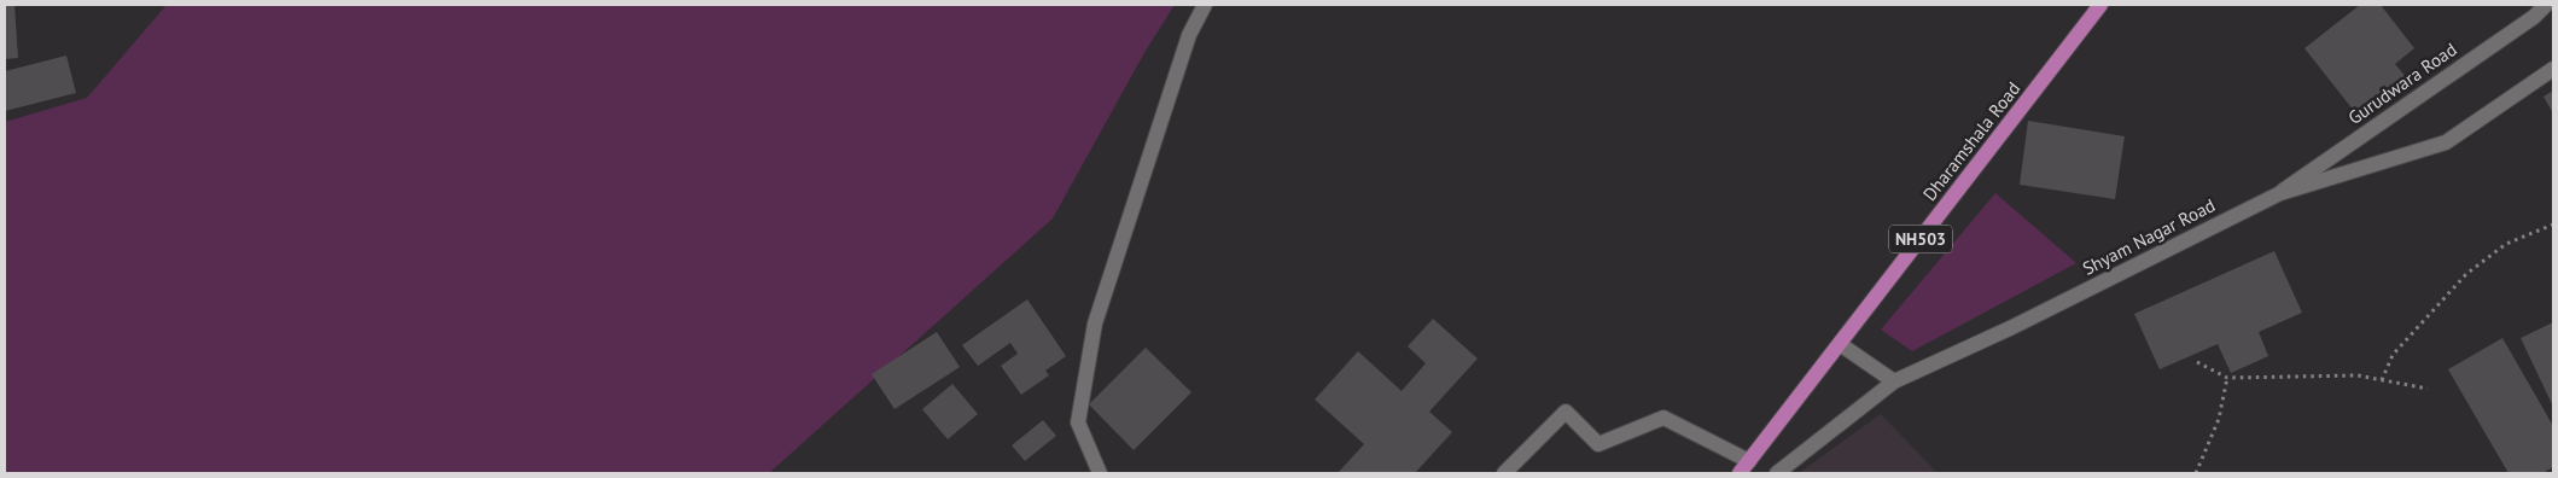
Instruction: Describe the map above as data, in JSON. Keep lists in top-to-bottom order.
{
  "streets": {
    "main road": ["Dharamshala Road", "NH503"],
    "street": ["Gurudwara Road", "Shyam Nagar Road"]
  },
  "crossings": [
    ["Gurudwara Road", "Shyam Nagar Road"]
  ]
}
